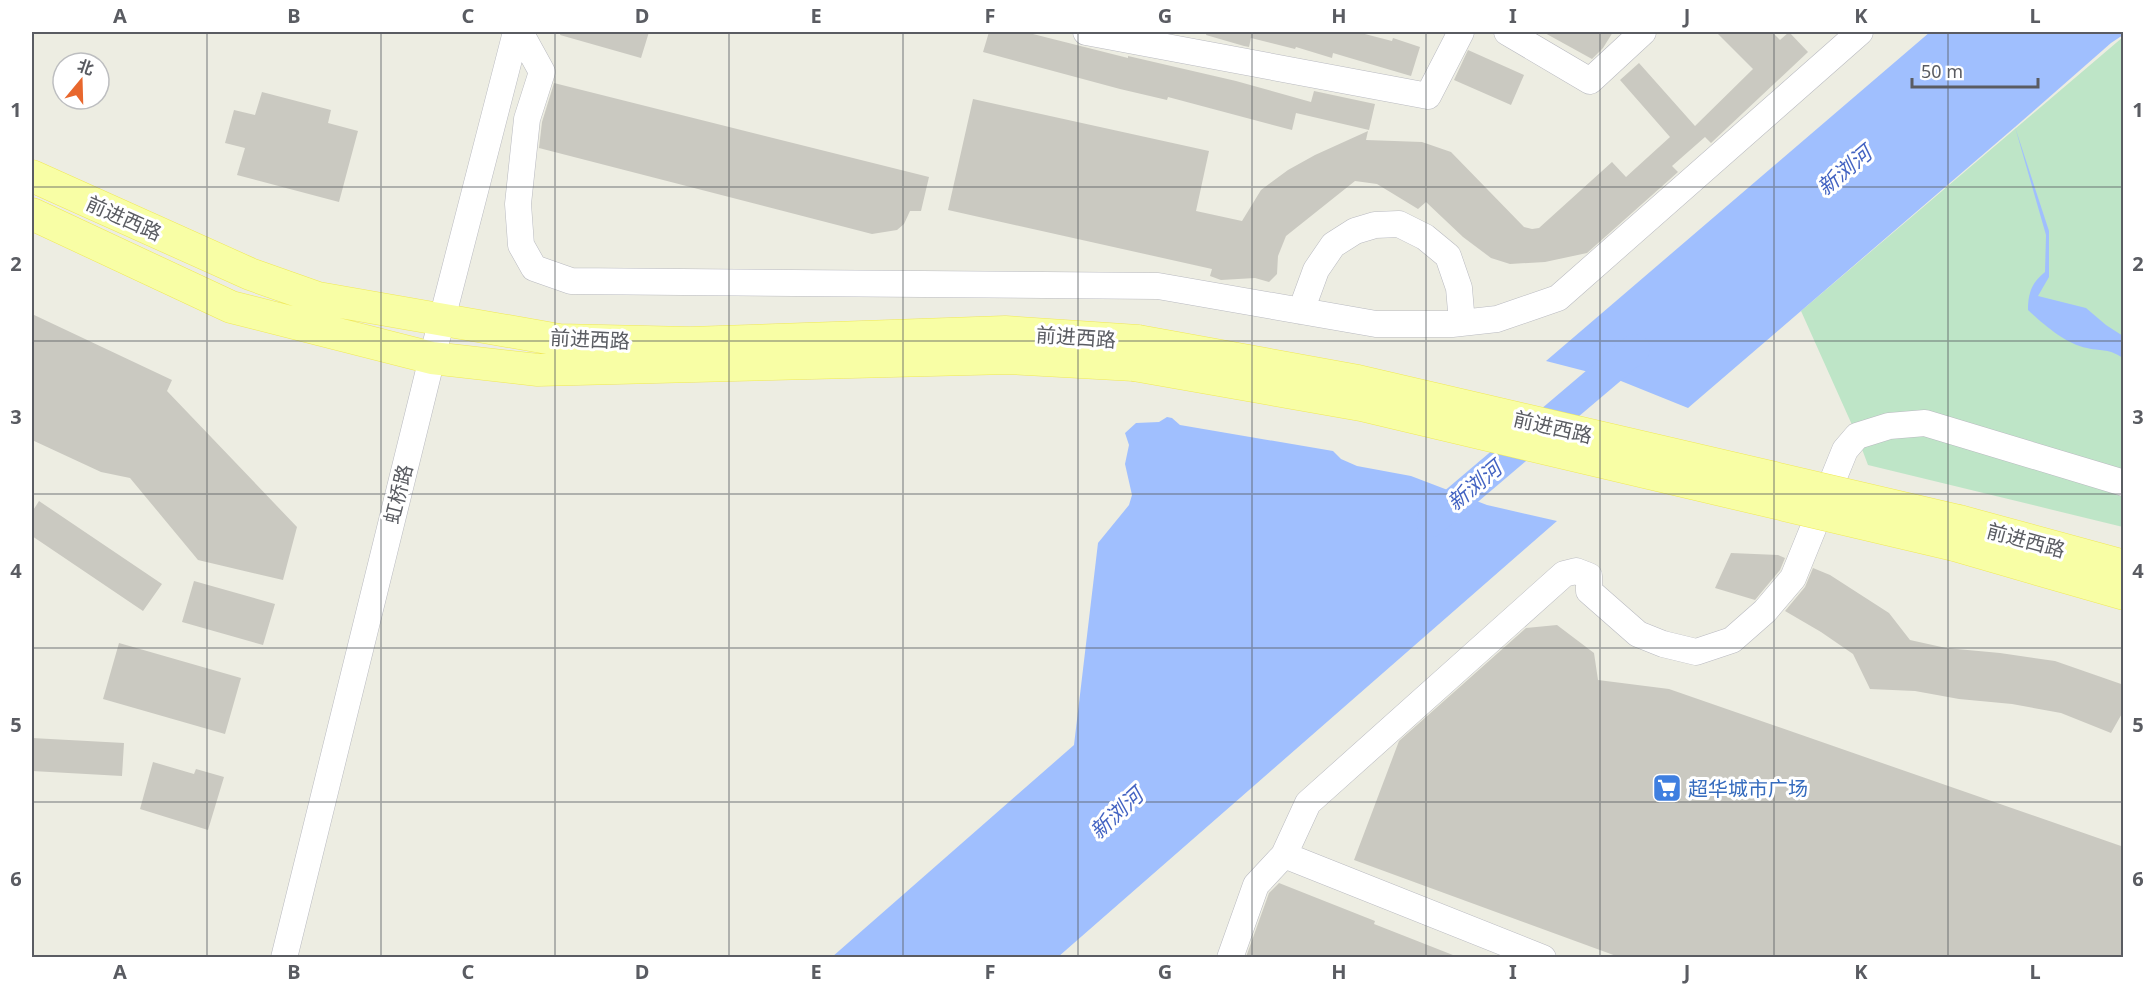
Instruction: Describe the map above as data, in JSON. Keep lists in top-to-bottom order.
{
  "streets": {
    "main road": ["前进西路"],
    "street": ["虹桥路"]
  },
  "crossings": [
    ["前进西路", "虹桥路"]
  ],
  "water": ["新浏河"],
  "places": {
    "supermarket": ["超华城市广场"]
  },
  "scale_bar": "50 m",
  "north": "top",
  "grid": {
    "columns": [
      "A",
      "B",
      "C",
      "D",
      "E",
      "F",
      "G",
      "H",
      "I",
      "J",
      "K",
      "L"
    ],
    "rows": [
      "1",
      "2",
      "3",
      "4",
      "5",
      "6"
    ]
  }
}
